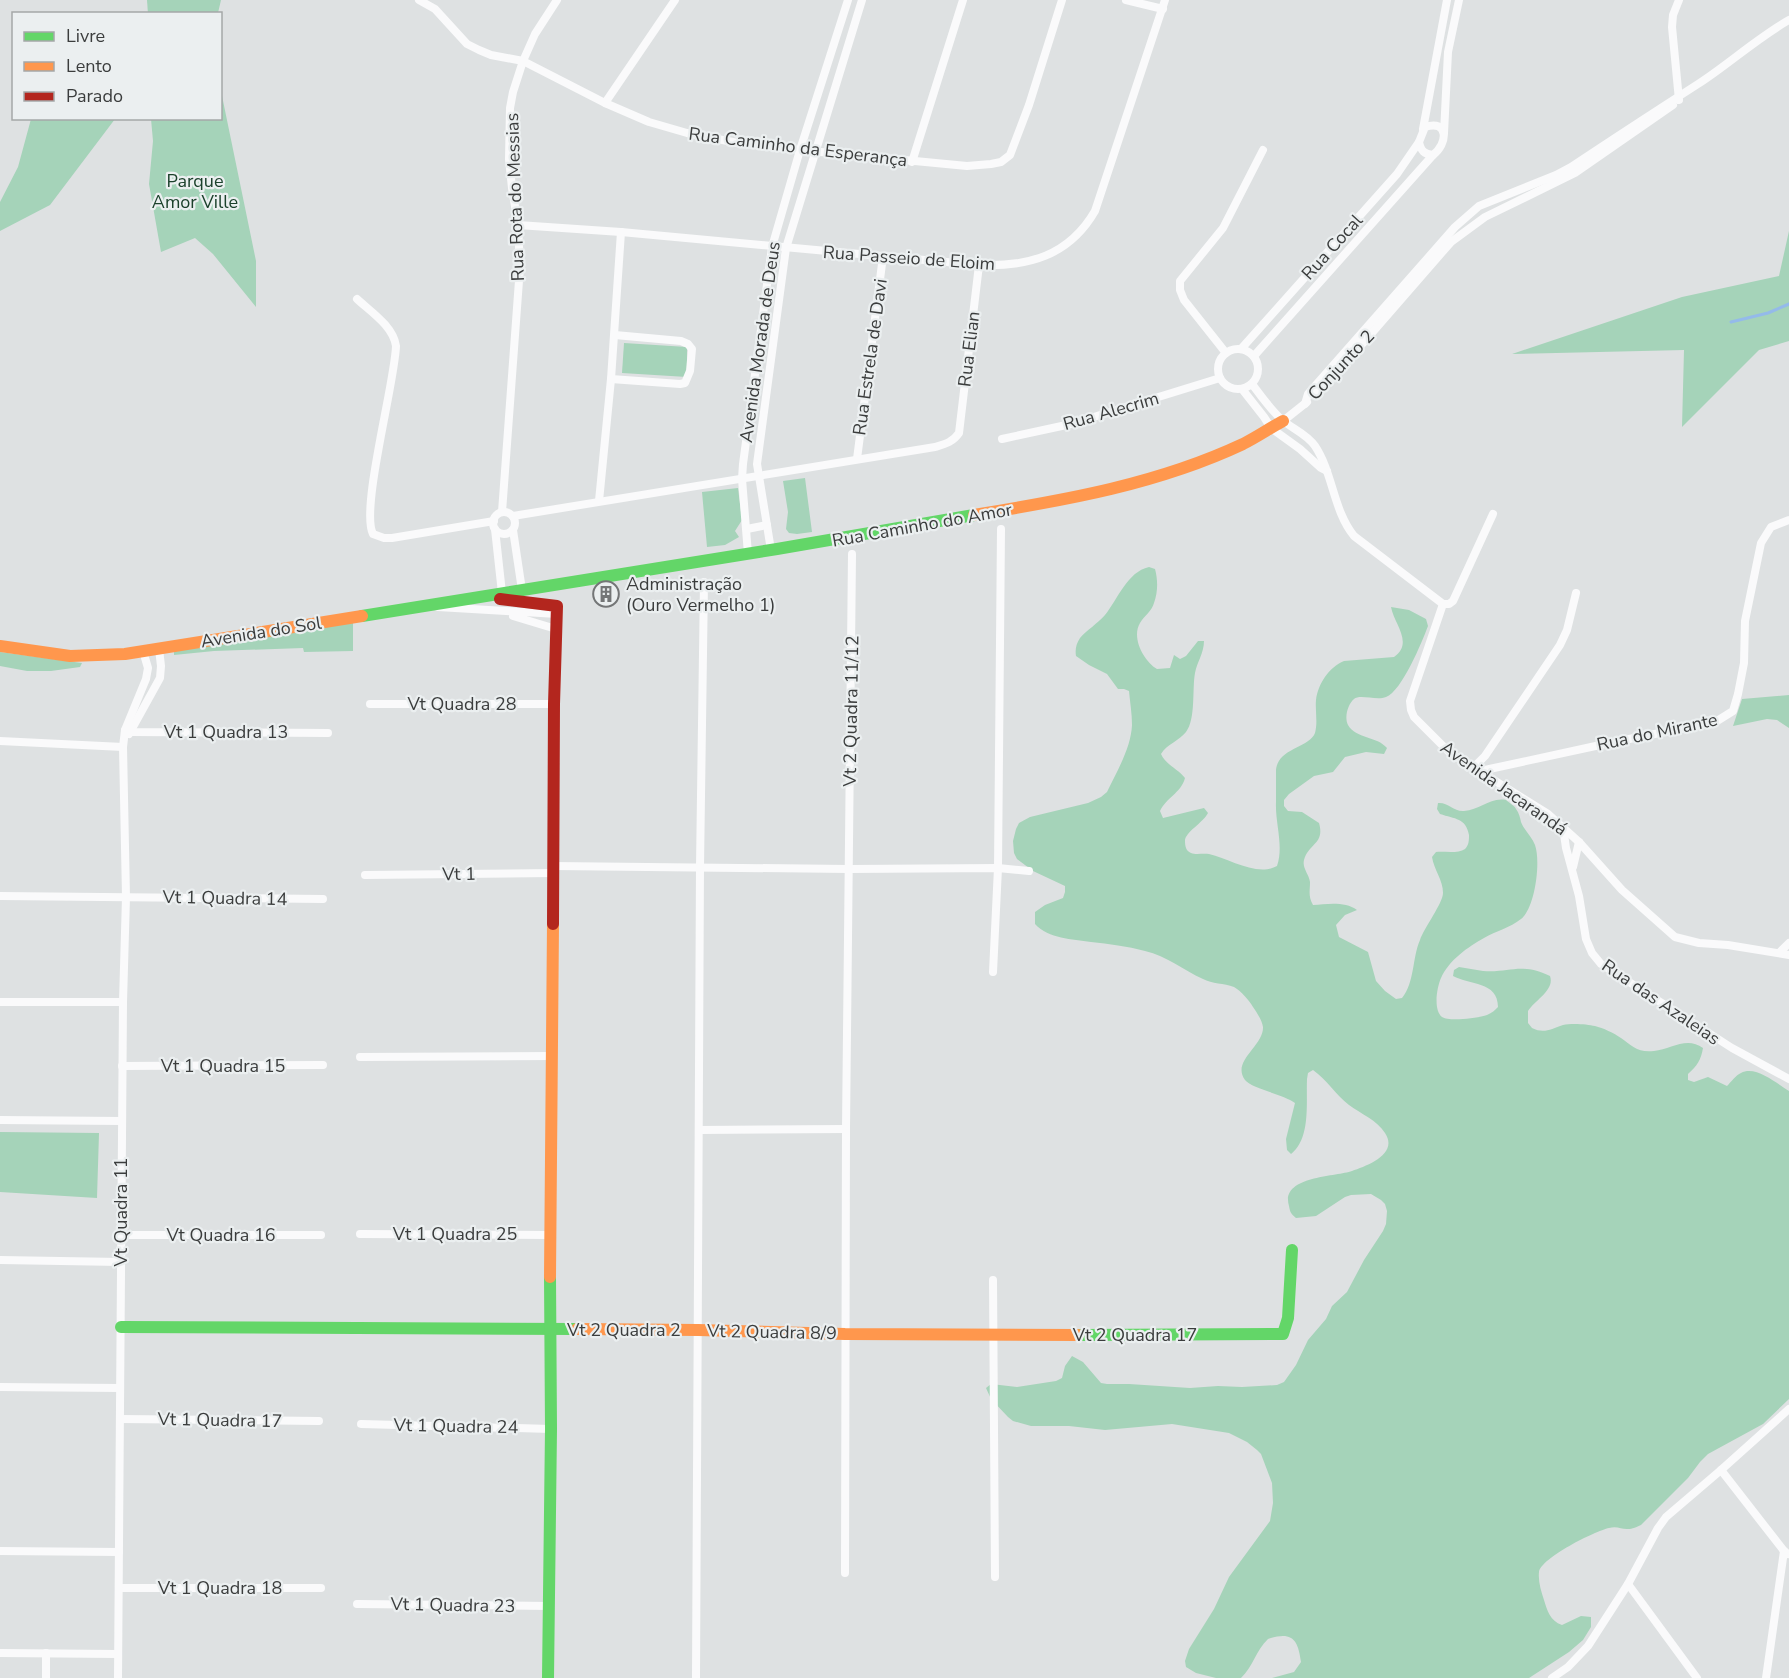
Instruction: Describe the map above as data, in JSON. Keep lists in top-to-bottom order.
{
  "streets": {
    "street": [
      "Rua Caminho da Esperança",
      "Rua Rota do Messias",
      "Rua Cocal",
      "Rua Passeio de Eloim",
      "Avenida Morada de Deus",
      "Rua Elian",
      "Rua Estrela de Davi",
      "Conjunto 2",
      "Rua Alecrim",
      "Rua Caminho do Amor",
      "Avenida do Sol",
      "Vt Quadra 28",
      "Vt 2 Quadra 11/12",
      "Vt 1 Quadra 13",
      "Rua do Mirante",
      "Avenida Jacarandá",
      "Vt 1",
      "Vt 1 Quadra 14",
      "Rua das Azaleias",
      "Vt 1 Quadra 15",
      "Vt Quadra 11",
      "Vt 1 Quadra 25",
      "Vt Quadra 16",
      "Vt 2 Quadra 2",
      "Vt 2 Quadra 8/9",
      "Vt 2 Quadra 17",
      "Vt 1 Quadra 17",
      "Vt 1 Quadra 24",
      "Vt 1 Quadra 18",
      "Vt 1 Quadra 23"
    ]
  },
  "crossings": [
    ["Rua Caminho da Esperança", "Rua Rota do Messias"],
    ["Rua Caminho da Esperança", "Avenida Morada de Deus"],
    ["Rua Rota do Messias", "Rua Passeio de Eloim"],
    ["Rua Cocal", "Rua Alecrim"],
    ["Rua Passeio de Eloim", "Avenida Morada de Deus"],
    ["Rua Passeio de Eloim", "Rua Elian"],
    ["Rua Passeio de Eloim", "Rua Estrela de Davi"],
    ["Avenida Morada de Deus", "Rua Caminho do Amor"],
    ["Rua Elian", "Rua Estrela de Davi"],
    ["Conjunto 2", "Rua Caminho do Amor"],
    ["Rua Caminho do Amor", "Avenida do Sol"],
    ["Vt 2 Quadra 11/12", "Vt 1"],
    ["Vt 2 Quadra 11/12", "Vt 2 Quadra 8/9"],
    ["Vt 1 Quadra 13", "Vt Quadra 11"],
    ["Rua do Mirante", "Avenida Jacarandá"],
    ["Avenida Jacarandá", "Rua das Azaleias"],
    ["Vt 1 Quadra 14", "Vt Quadra 11"],
    ["Vt 1 Quadra 15", "Vt Quadra 11"],
    ["Vt Quadra 11", "Vt Quadra 16"],
    ["Vt Quadra 11", "Vt 2 Quadra 2"],
    ["Vt Quadra 11", "Vt 1 Quadra 17"],
    ["Vt Quadra 11", "Vt 1 Quadra 18"],
    ["Vt 2 Quadra 2", "Vt 2 Quadra 8/9"],
    ["Vt 2 Quadra 8/9", "Vt 2 Quadra 17"]
  ],
  "parks": ["Parque Amor Ville"],
  "places": {
    "building": ["Administração (Ouro Vermelho 1)"]
  },
  "legend": ["Livre", "Lento", "Parado"]
}
